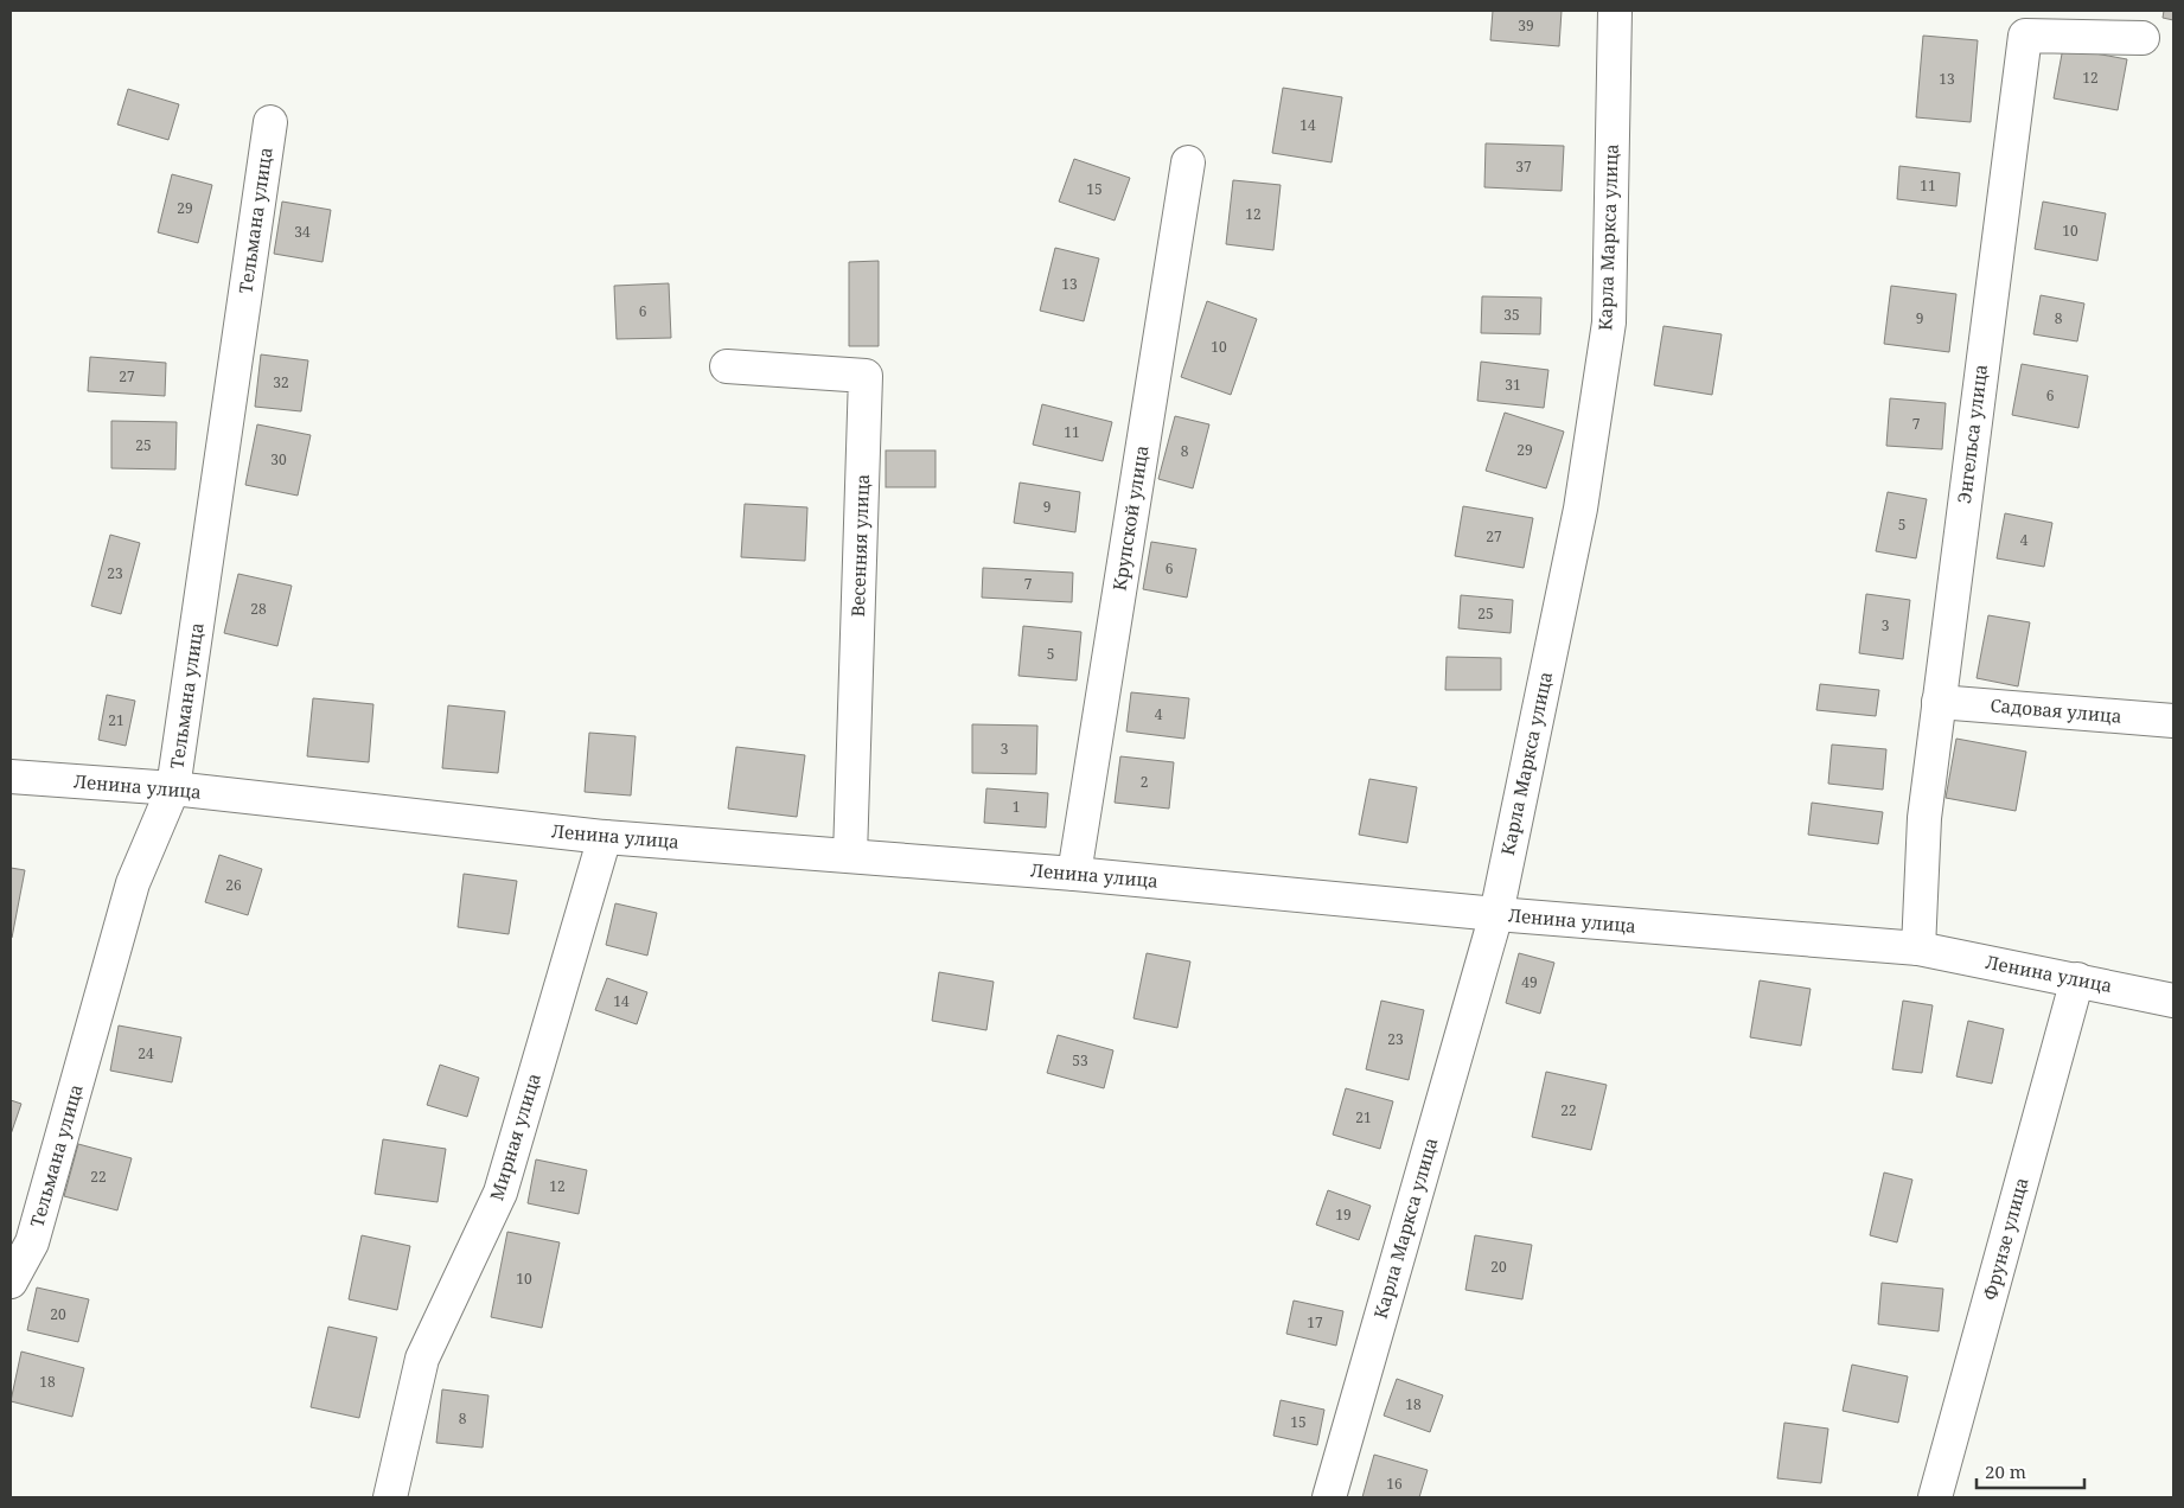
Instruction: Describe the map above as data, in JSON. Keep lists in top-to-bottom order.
{
  "streets": {
    "street": [
      "Тельмана улица",
      "Карла Маркса улица",
      "Энгельса улица",
      "Крупской улица",
      "Весенняя улица",
      "Садовая улица",
      "Ленина улица",
      "Мирная улица",
      "Фрунзе улица"
    ]
  },
  "crossings": [
    ["Тельмана улица", "Ленина улица"],
    ["Карла Маркса улица", "Ленина улица"],
    ["Энгельса улица", "Садовая улица"],
    ["Энгельса улица", "Ленина улица"],
    ["Крупской улица", "Ленина улица"],
    ["Весенняя улица", "Ленина улица"],
    ["Ленина улица", "Мирная улица"],
    ["Ленина улица", "Фрунзе улица"]
  ],
  "house_numbers": [
    "39",
    "12",
    "13",
    "14",
    "37",
    "11",
    "15",
    "29",
    "12",
    "10",
    "34",
    "13",
    "6",
    "35",
    "9",
    "8",
    "10",
    "27",
    "32",
    "31",
    "6",
    "7",
    "11",
    "25",
    "29",
    "8",
    "30",
    "9",
    "5",
    "27",
    "4",
    "6",
    "23",
    "7",
    "28",
    "25",
    "3",
    "5",
    "4",
    "21",
    "3",
    "2",
    "1",
    "26",
    "49",
    "14",
    "23",
    "24",
    "53",
    "22",
    "21",
    "22",
    "12",
    "19",
    "20",
    "10",
    "20",
    "17",
    "18",
    "18",
    "8",
    "15",
    "16"
  ],
  "scale_bar": "20 m"
}
